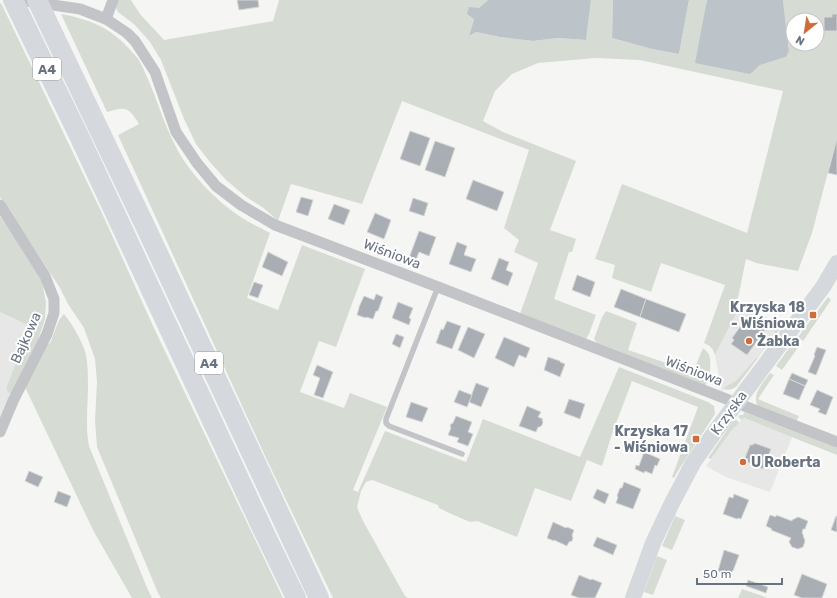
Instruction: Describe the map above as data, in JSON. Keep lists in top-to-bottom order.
{
  "streets": {
    "highway": ["A4"],
    "street": ["Wiśniowa", "Bajkowa", "Krzyska"]
  },
  "crossings": [
    ["Wiśniowa", "Krzyska"]
  ],
  "places": {
    "transit": ["Krzyska 18 - Wiśniowa", "Krzyska 17 - Wiśniowa"],
    "other": ["Żabka", "U Roberta"]
  },
  "scale_bar": "50 m",
  "north": "bottom left"
}
